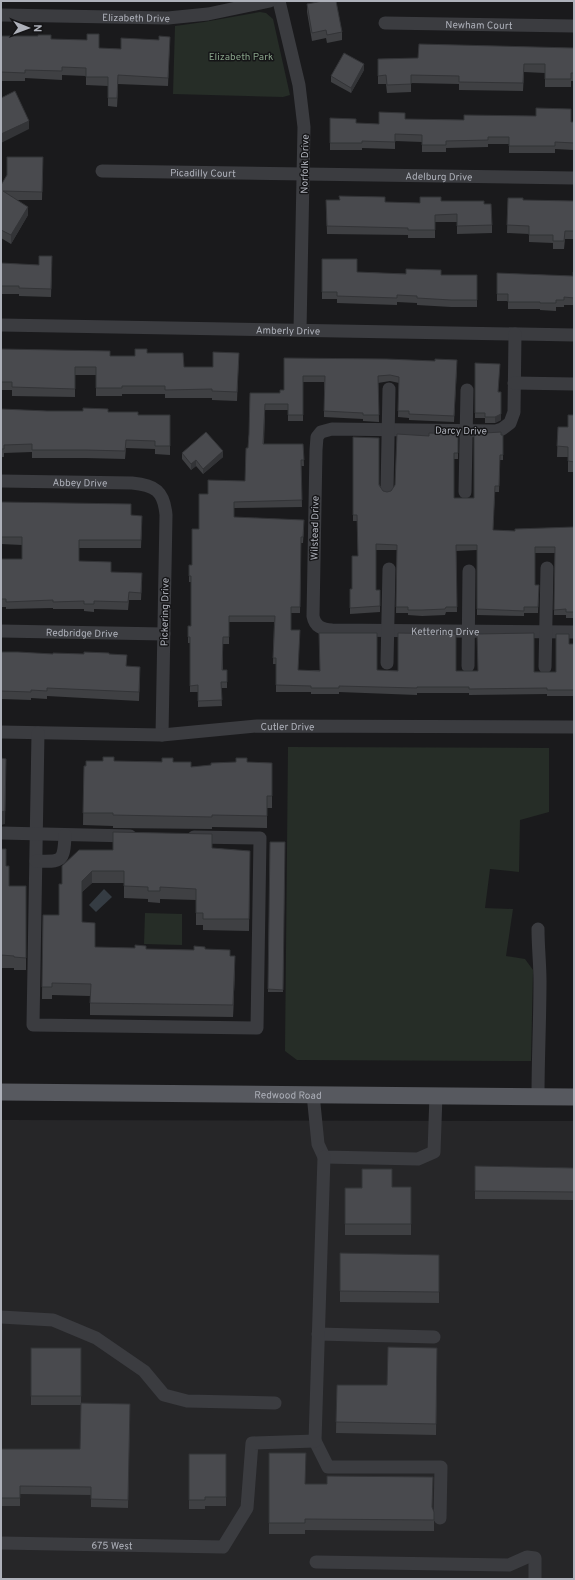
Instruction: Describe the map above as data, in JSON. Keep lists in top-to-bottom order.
{
  "streets": {
    "main road": ["Redwood Road"],
    "street": [
      "Elizabeth Drive",
      "Newham Court",
      "Norfolk Drive",
      "Picadilly Court",
      "Adelburg Drive",
      "Amberly Drive",
      "Darcy Drive",
      "Abbey Drive",
      "Wilstead Drive",
      "Pickering Drive",
      "Kettering Drive",
      "Redbridge Drive",
      "Cutler Drive",
      "675 West"
    ]
  },
  "crossings": [
    ["Norfolk Drive", "Picadilly Court"],
    ["Norfolk Drive", "Adelburg Drive"],
    ["Norfolk Drive", "Amberly Drive"],
    ["Picadilly Court", "Adelburg Drive"],
    ["Amberly Drive", "Darcy Drive"],
    ["Darcy Drive", "Wilstead Drive"],
    ["Abbey Drive", "Pickering Drive"],
    ["Wilstead Drive", "Kettering Drive"],
    ["Pickering Drive", "Redbridge Drive"],
    ["Pickering Drive", "Cutler Drive"]
  ],
  "parks": ["Elizabeth Park"],
  "north": "right"
}
